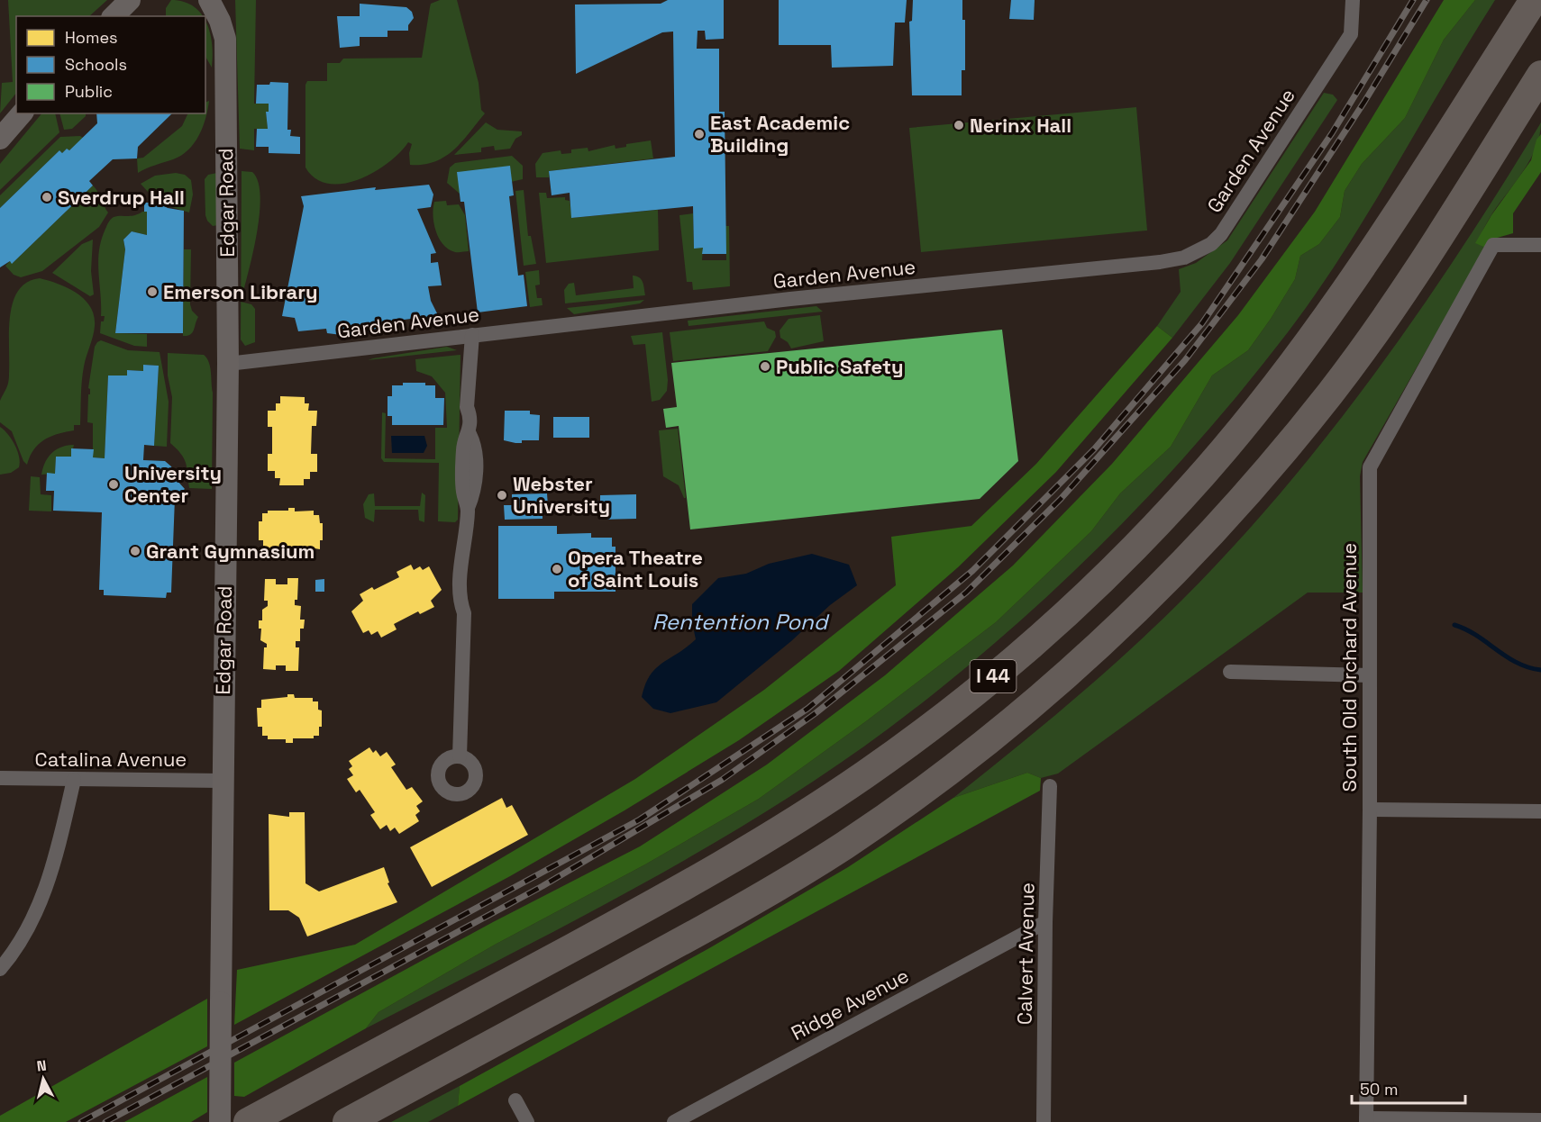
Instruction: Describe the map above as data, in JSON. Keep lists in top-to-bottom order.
{
  "streets": {
    "highway": ["I 44"],
    "street": [
      "Garden Avenue",
      "Edgar Road",
      "South Old Orchard Avenue",
      "Catalina Avenue",
      "Calvert Avenue",
      "Ridge Avenue"
    ]
  },
  "crossings": [
    ["Garden Avenue", "Edgar Road"],
    ["Edgar Road", "Catalina Avenue"],
    ["Calvert Avenue", "Ridge Avenue"]
  ],
  "water": ["Rentention Pond"],
  "places": [
    "Nerinx Hall",
    "East Academic Building",
    "Sverdrup Hall",
    "Emerson Library",
    "Public Safety",
    "University Center",
    "Webster University",
    "Grant Gymnasium",
    "Opera Theatre of Saint Louis"
  ],
  "legend": ["Homes", "Schools", "Public"],
  "scale_bar": "50 m",
  "north": "top"
}
